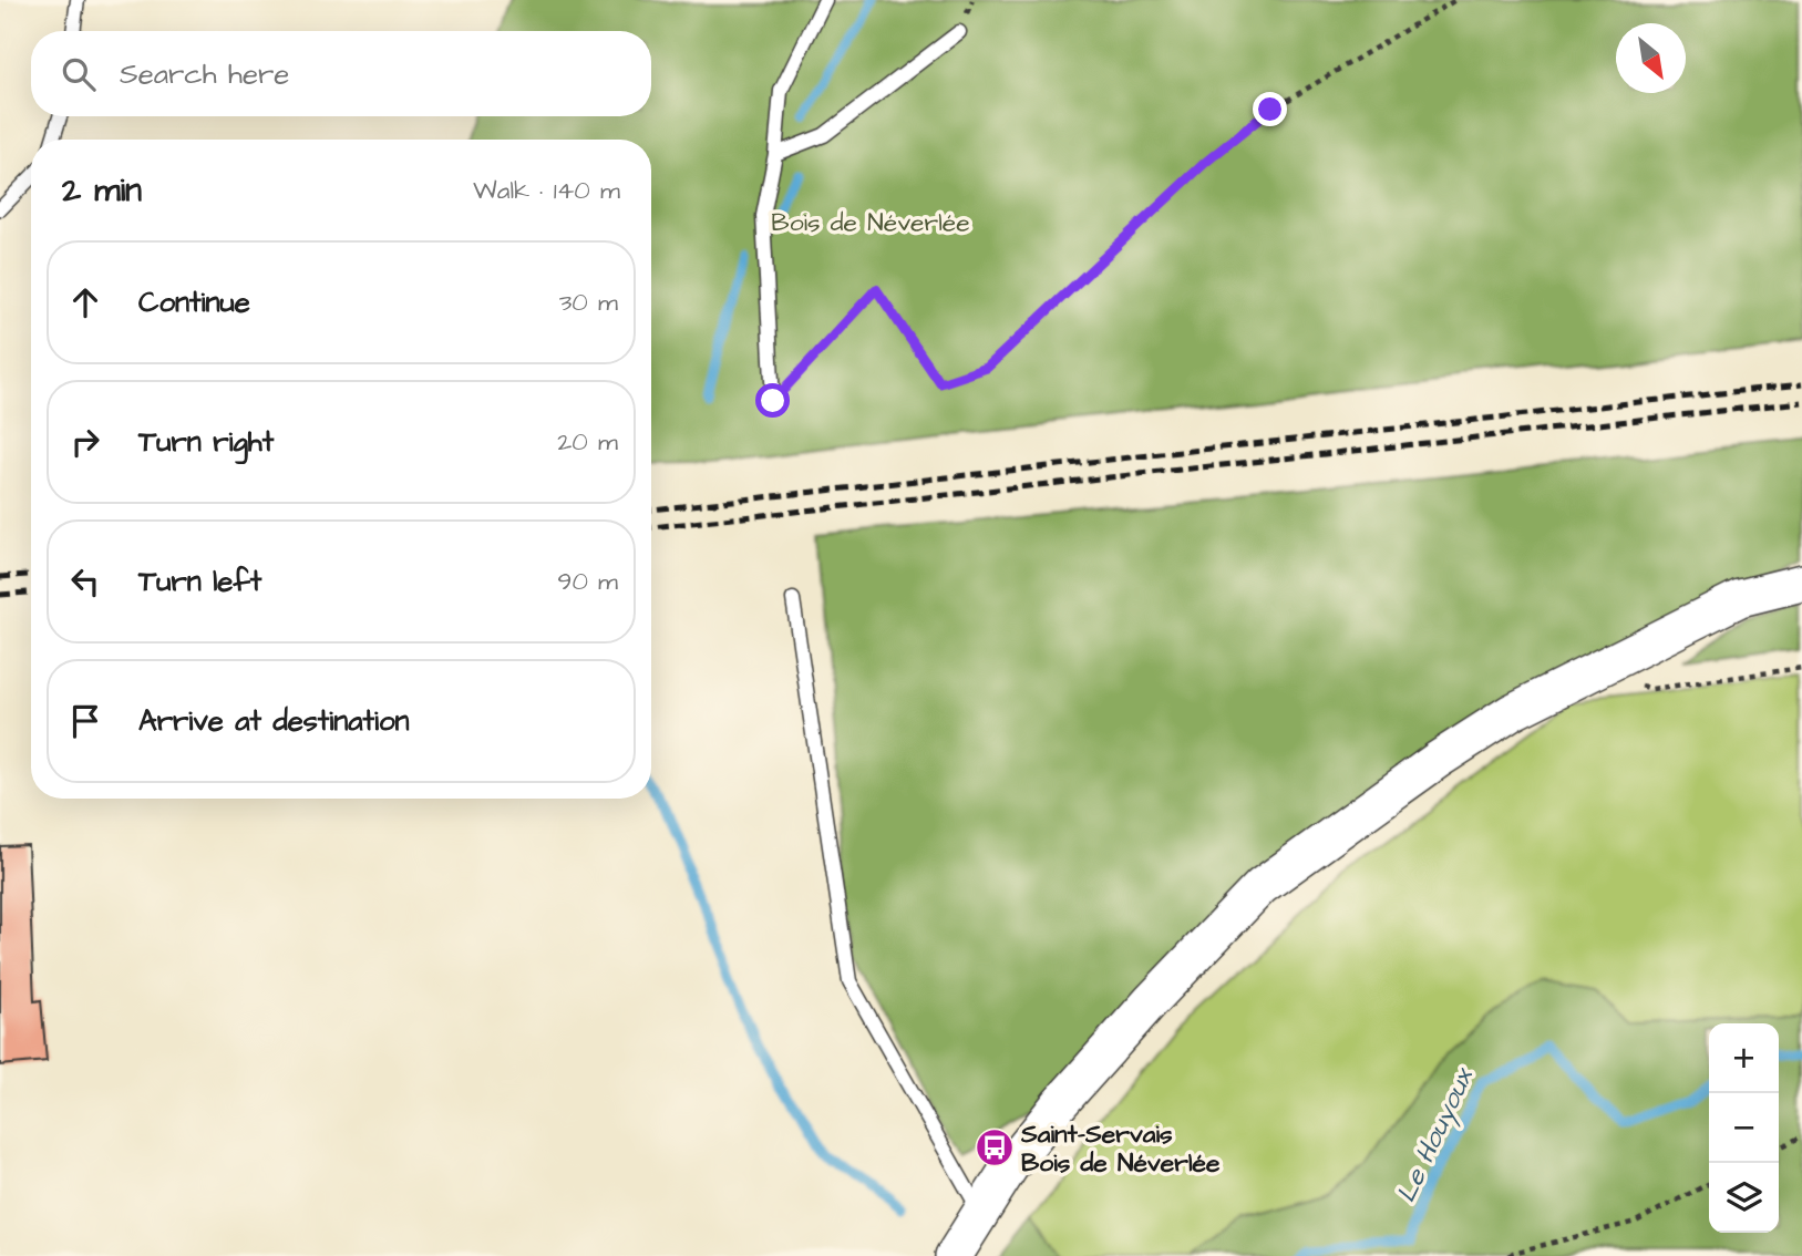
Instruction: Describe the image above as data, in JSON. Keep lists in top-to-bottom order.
{
  "water": ["Le Houyoux"],
  "parks": ["Bois de Néverlée"],
  "places": {
    "bus stop": ["Saint-Servais Bois de Néverlée"]
  },
  "north": "bottom right",
  "page": {
    "search": "Search here",
    "heading": ["2 min", "Walk · 140 m"],
    "list": [
      ["Continue", "30 m"],
      ["Turn right", "20 m"],
      ["Turn left", "90 m"],
      "Arrive at destination"
    ],
    "map_buttons": ["+", "−"]
  }
}
